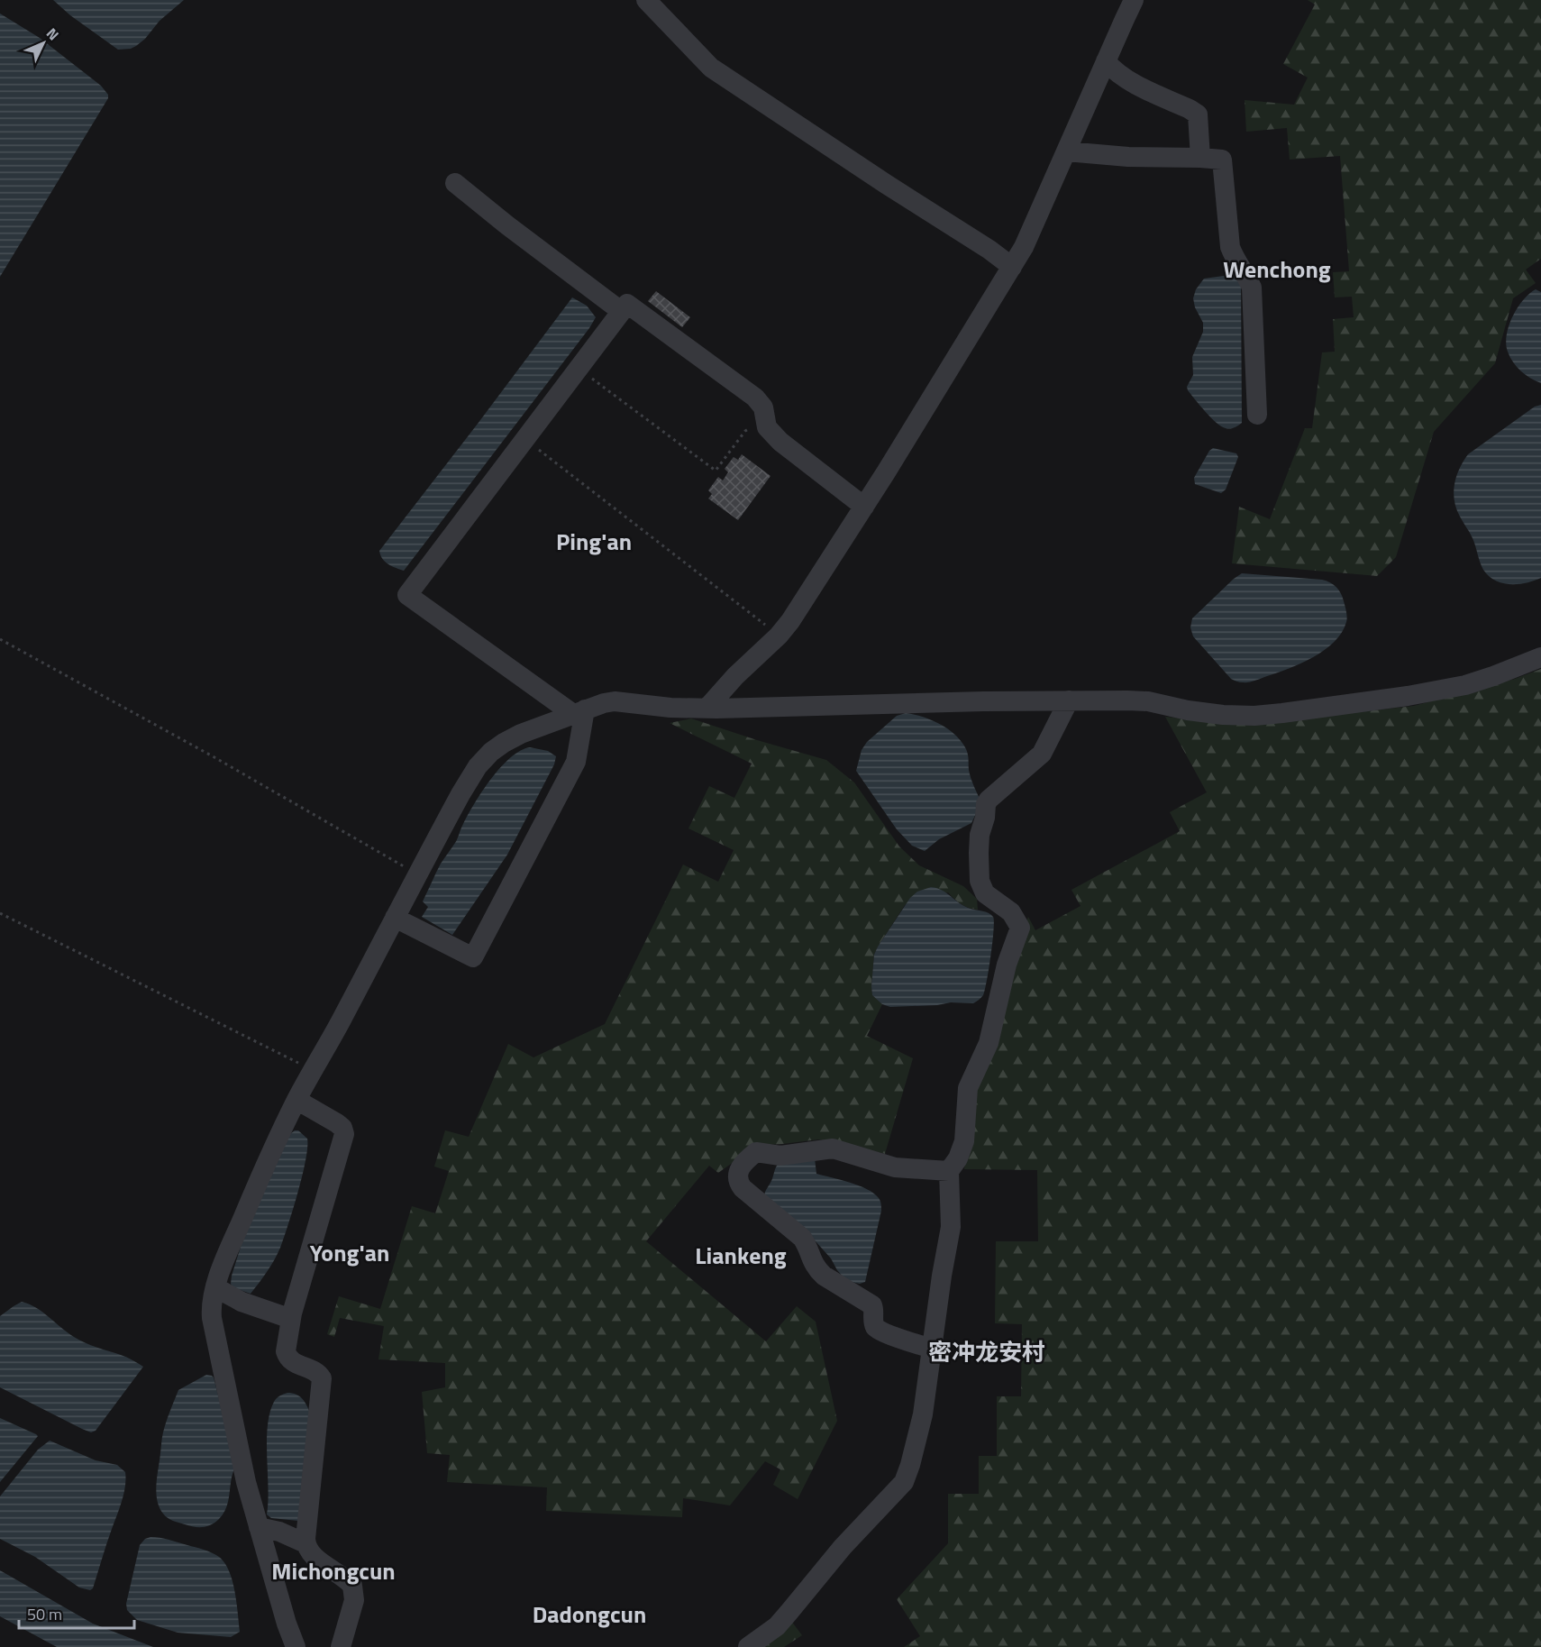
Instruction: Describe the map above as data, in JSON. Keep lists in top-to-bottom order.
{
  "districts": [
    "Wenchong",
    "Ping'an",
    "Yong'an",
    "Liankeng",
    "密冲龙安村",
    "Michongcun",
    "Dadongcun"
  ],
  "scale_bar": "50 m",
  "north": "top right"
}
